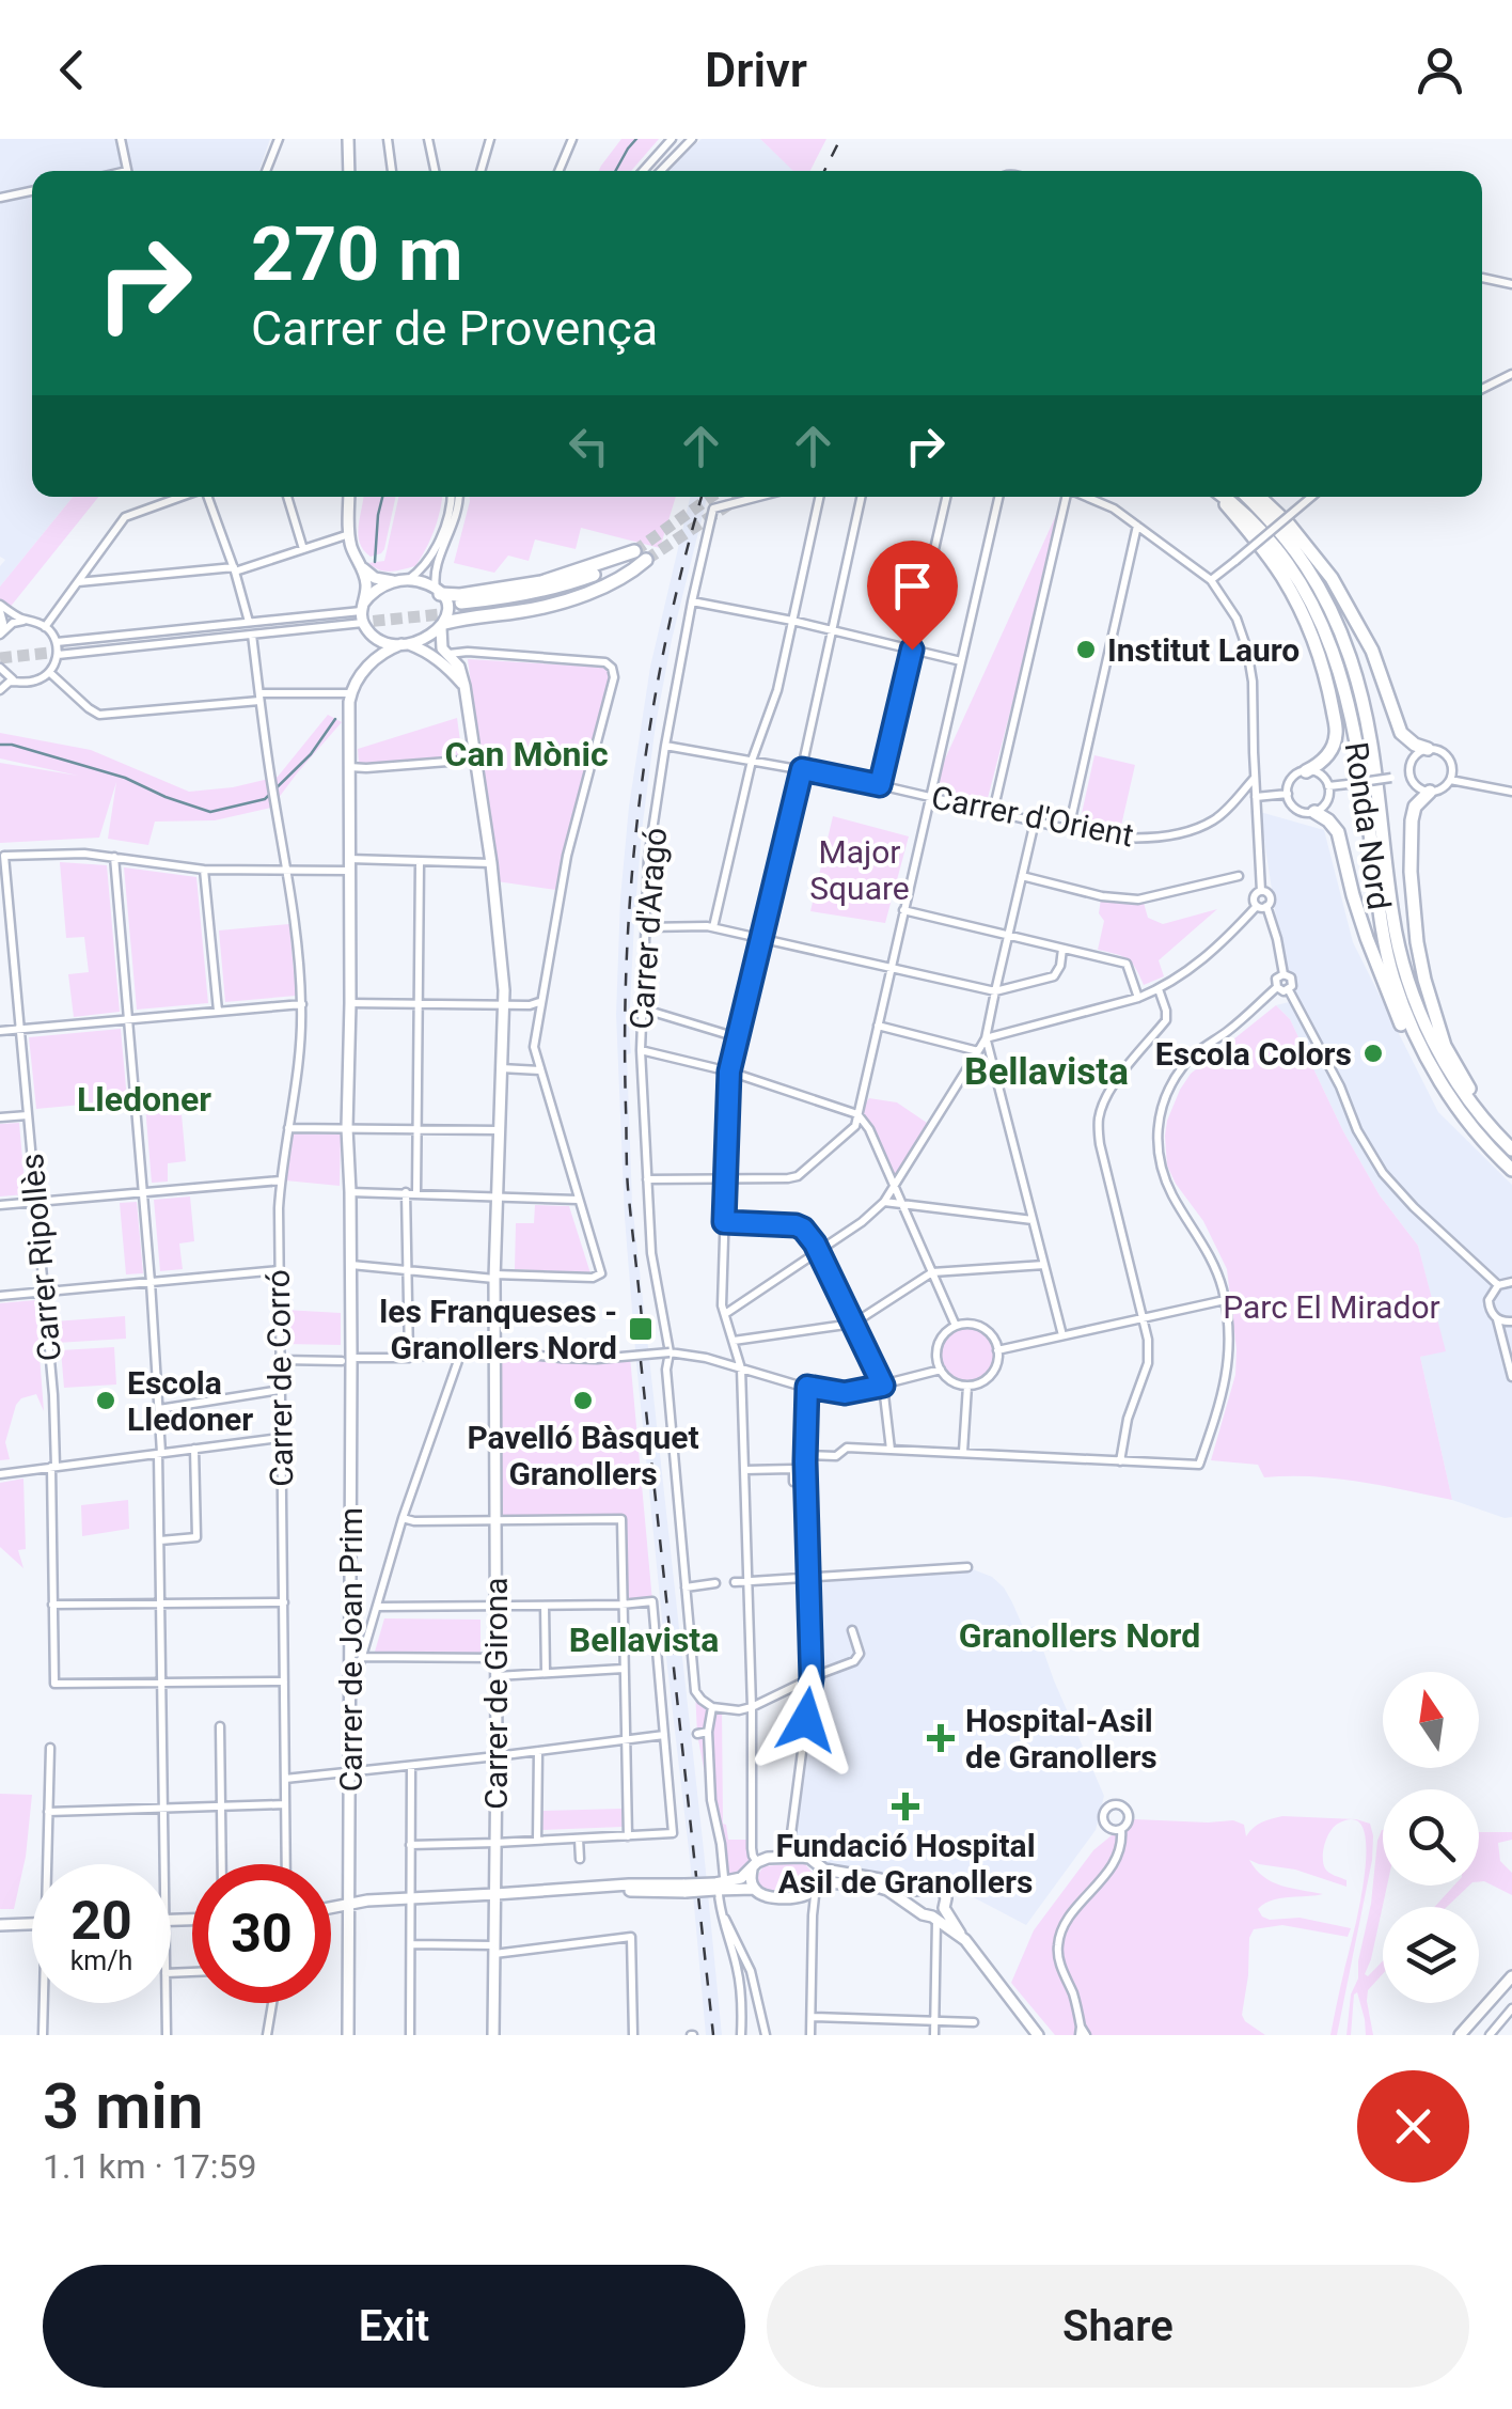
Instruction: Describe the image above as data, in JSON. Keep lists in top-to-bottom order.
{
  "streets": {
    "highway": ["Ronda Nord"],
    "street": [
      "Carrer d'Orient",
      "Carrer d'Aragó",
      "Carrer Ripollès",
      "Carrer de Corró",
      "Carrer de Joan Prim",
      "Carrer de Girona"
    ]
  },
  "crossings": [
    ["Carrer d'Orient", "Carrer d'Aragó"]
  ],
  "districts": [
    "Can Mònic",
    "Bellavista",
    "Lledoner",
    "Granollers Nord",
    "Bellavista"
  ],
  "parks": ["Major Square", "Parc El Mirador"],
  "places": {
    "other": [
      "Institut Lauro",
      "Escola Colors",
      "Escola Lledoner",
      "Pavelló Bàsquet Granollers"
    ],
    "transit": ["les Franqueses - Granollers Nord"],
    "health": ["Hospital-Asil de Granollers", "Fundació Hospital Asil de Granollers"]
  },
  "north": "top",
  "page": {
    "header": "Drivr",
    "turn": ["270 m", "Carrer de Provença"],
    "speed": "20 km/h",
    "limit": "30",
    "heading": ["3 min", "1.1 km · 17:59"],
    "buttons": ["Exit", "Share"]
  }
}
